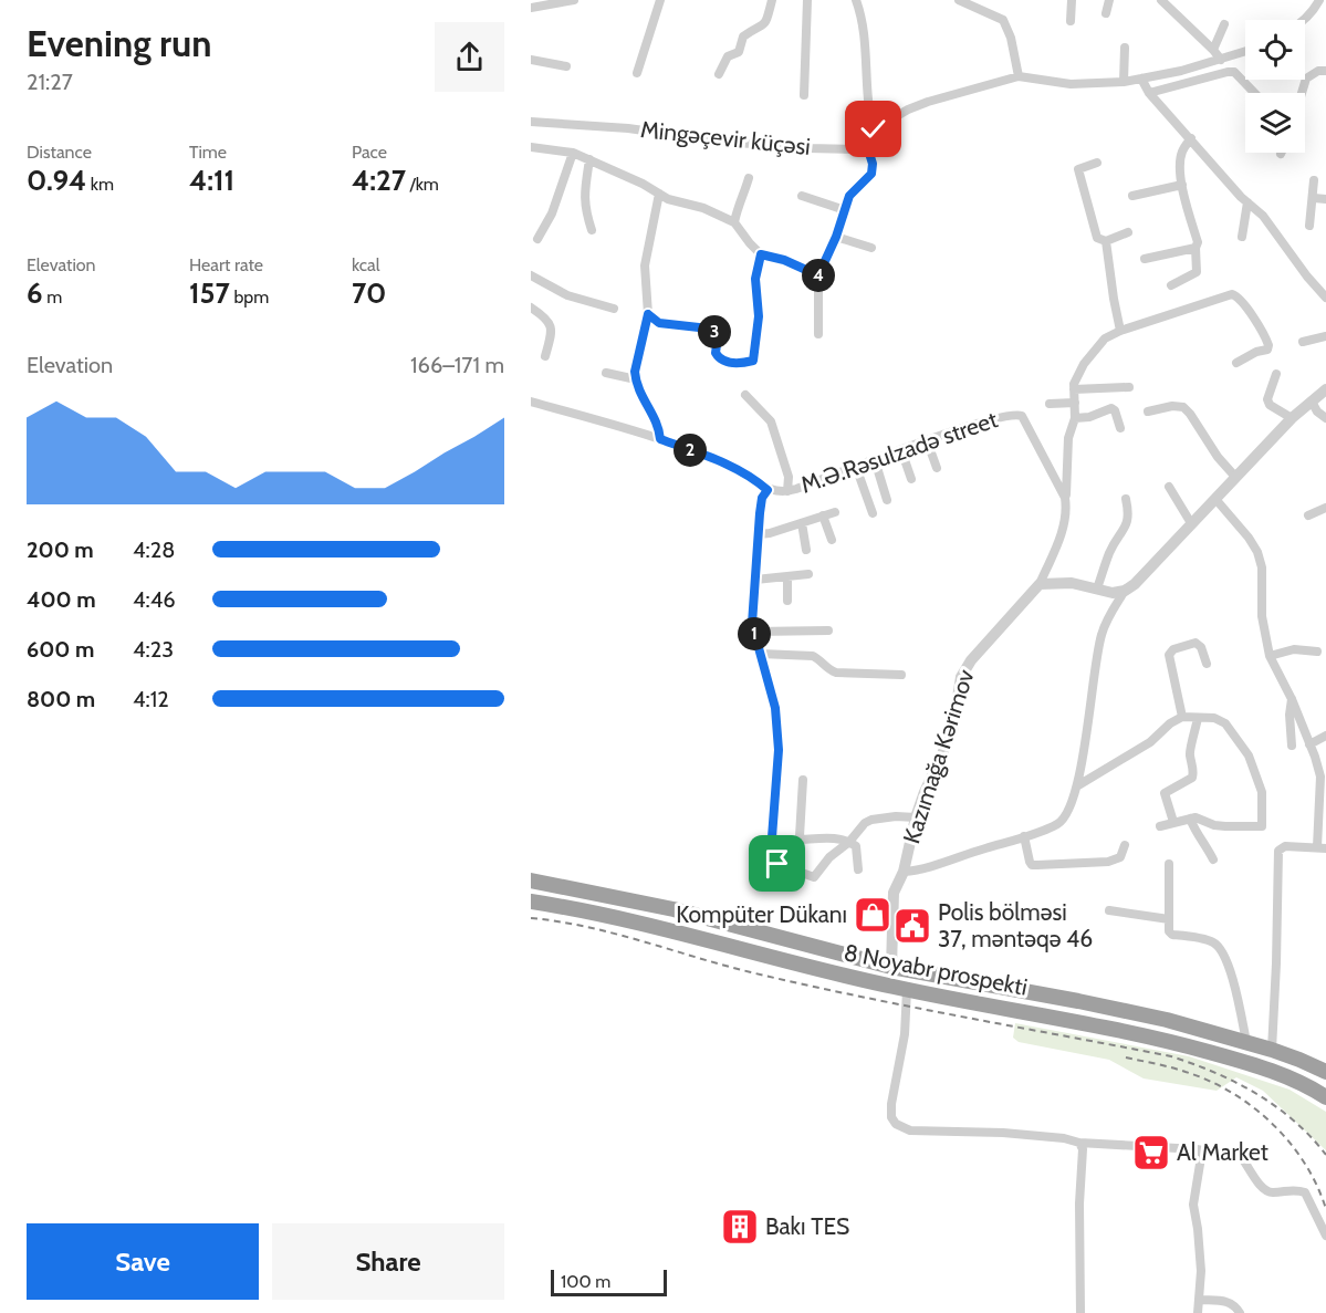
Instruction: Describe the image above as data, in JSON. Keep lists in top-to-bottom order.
{
  "streets": {
    "highway": ["8 Noyabr prospekti"],
    "street": ["Mingəçevir küçəsi", "M.Ə.Rəsulzadə street", "Kazımağa Kərimov"]
  },
  "crossings": [
    ["Kazımağa Kərimov", "8 Noyabr prospekti"]
  ],
  "places": {
    "shop": ["Kompüter Dükanı"],
    "public building": ["Polis bölməsi 37, məntəqə 46"],
    "supermarket": ["Al Market"],
    "building": ["Bakı TES"]
  },
  "scale_bar": "100 m",
  "page": {
    "heading": ["Evening run", "21:27"],
    "stats": [
      ["Distance", "0.94 km"],
      ["Time", "4:11"],
      ["Pace", "4:27 /km"],
      ["Elevation", "6 m"],
      ["Heart rate", "157 bpm"],
      ["kcal", "70"]
    ],
    "pins": [
      "4",
      "3",
      "2",
      "1"
    ],
    "chart": ["Elevation", "166–171 m"],
    "list": [
      {
        "name": "200 m",
        "note": "4:28"
      },
      {
        "name": "400 m",
        "note": "4:46"
      },
      {
        "name": "600 m",
        "note": "4:23"
      },
      {
        "name": "800 m",
        "note": "4:12"
      }
    ],
    "buttons": ["Save", "Share"],
    "scale": "100 m"
  }
}
